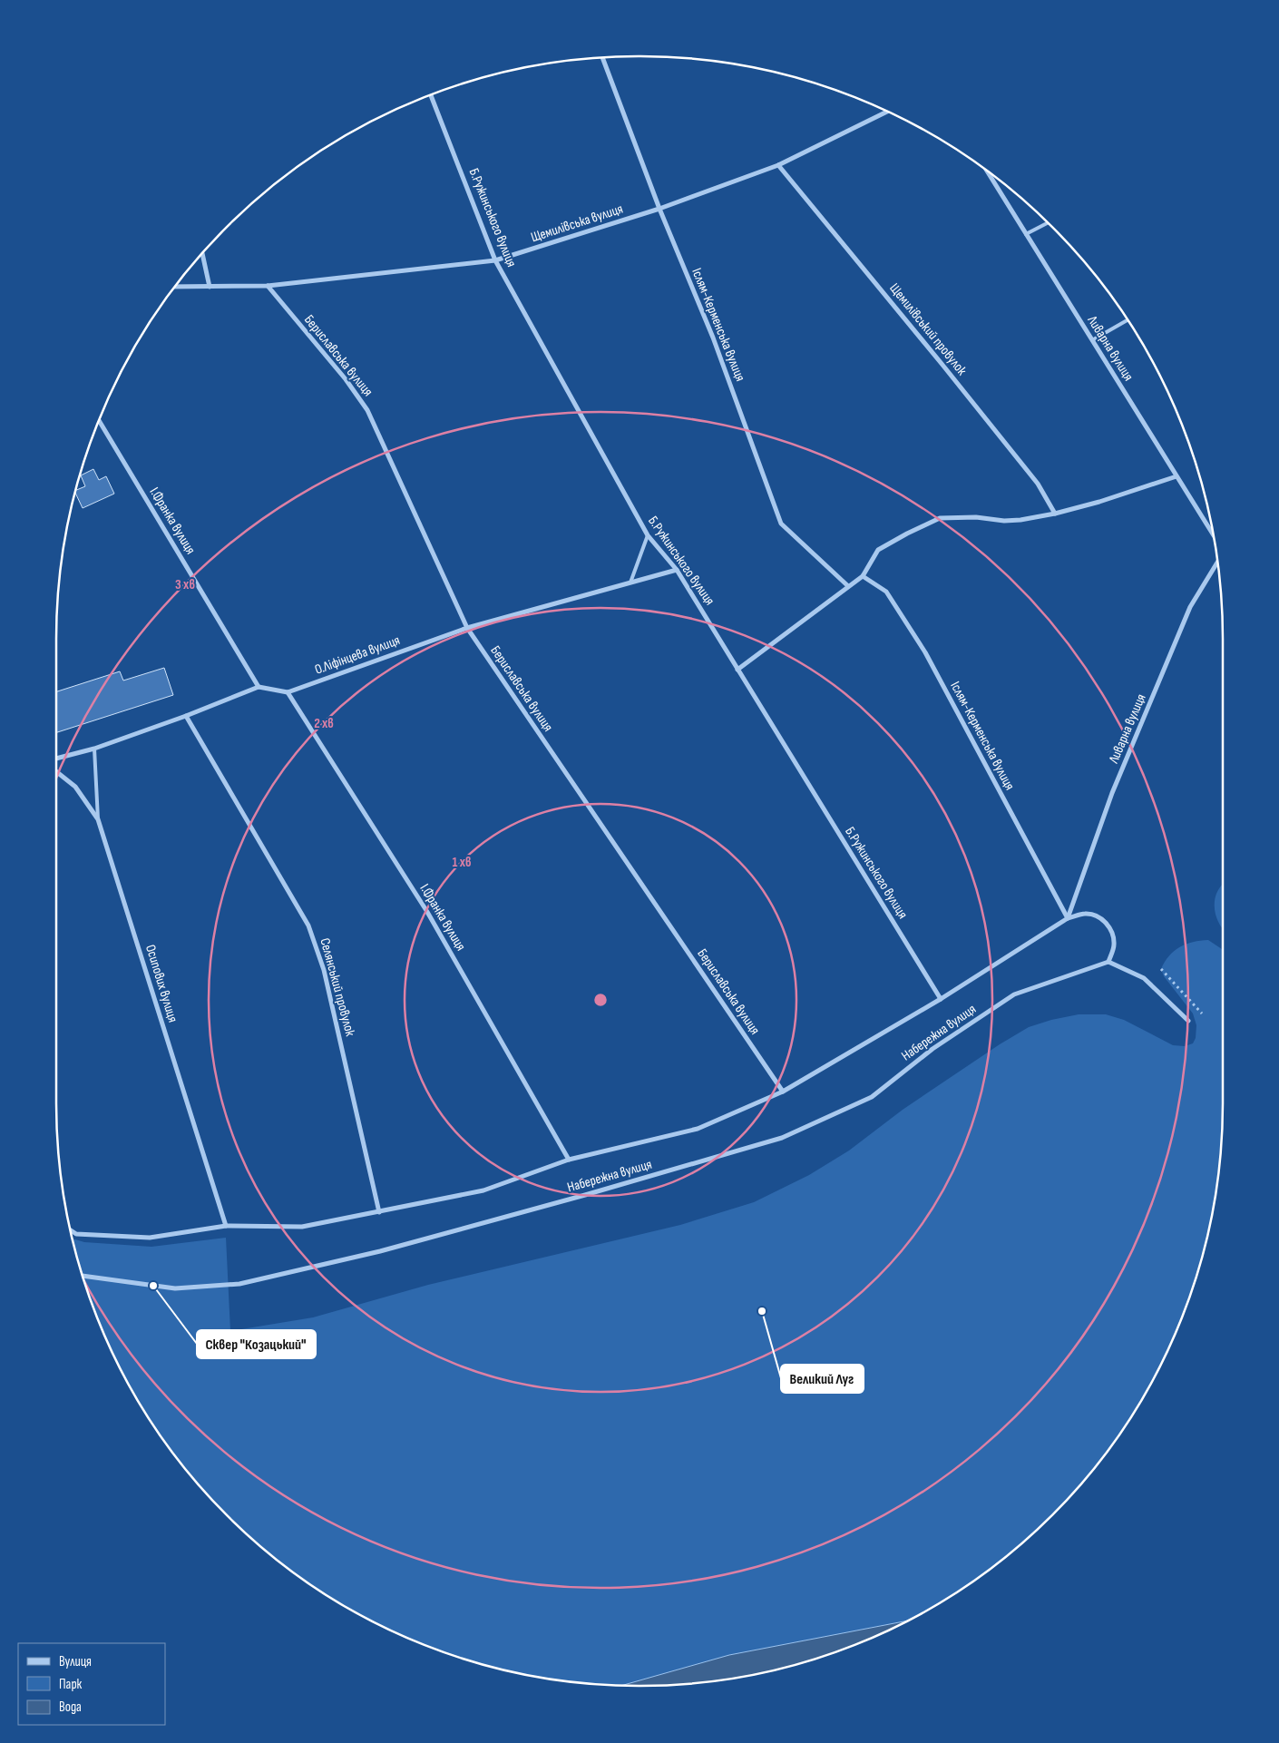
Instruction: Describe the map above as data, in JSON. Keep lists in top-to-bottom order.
{
  "streets": {
    "street": [
      "Б.Ружинського вулиця",
      "Щемилівська вулиця",
      "Іслям-Керменська вулиця",
      "Щемилівський провулок",
      "Ливарна вулиця",
      "Бериславська вулиця",
      "І.Франка вулиця",
      "О.Ліфінцева вулиця",
      "Осипових вулиця",
      "Селянський провулок",
      "Набережна вулиця"
    ]
  },
  "crossings": [
    ["Б.Ружинського вулиця", "Щемилівська вулиця"],
    ["Б.Ружинського вулиця", "О.Ліфінцева вулиця"],
    ["Щемилівська вулиця", "Іслям-Керменська вулиця"],
    ["Щемилівська вулиця", "Щемилівський провулок"],
    ["Щемилівська вулиця", "Бериславська вулиця"],
    ["Іслям-Керменська вулиця", "Ливарна вулиця"],
    ["Бериславська вулиця", "О.Ліфінцева вулиця"],
    ["І.Франка вулиця", "О.Ліфінцева вулиця"]
  ],
  "places": ["Сквер \"Козацький\"", "Великий Луг"],
  "legend": ["Вулиця", "Парк", "Вода"],
  "rings": ["3 хв", "2 хв", "1 хв"]
}
